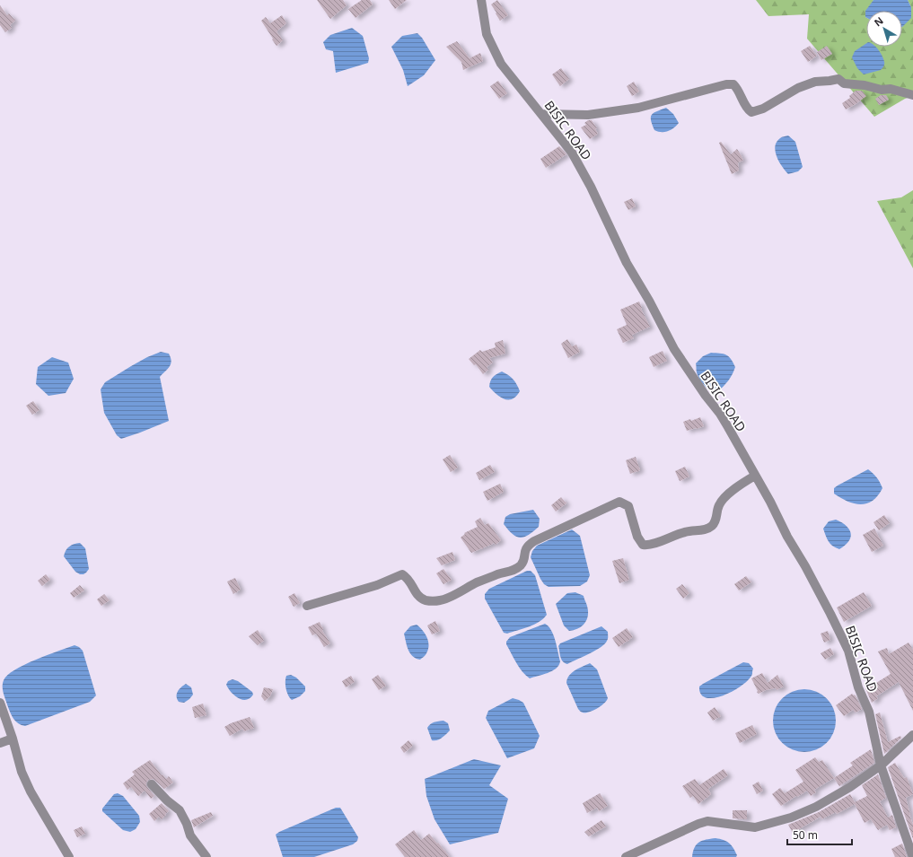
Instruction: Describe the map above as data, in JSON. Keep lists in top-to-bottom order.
{
  "streets": {
    "street": ["BISIC ROAD"]
  },
  "scale_bar": "50 m",
  "north": "top left"
}
